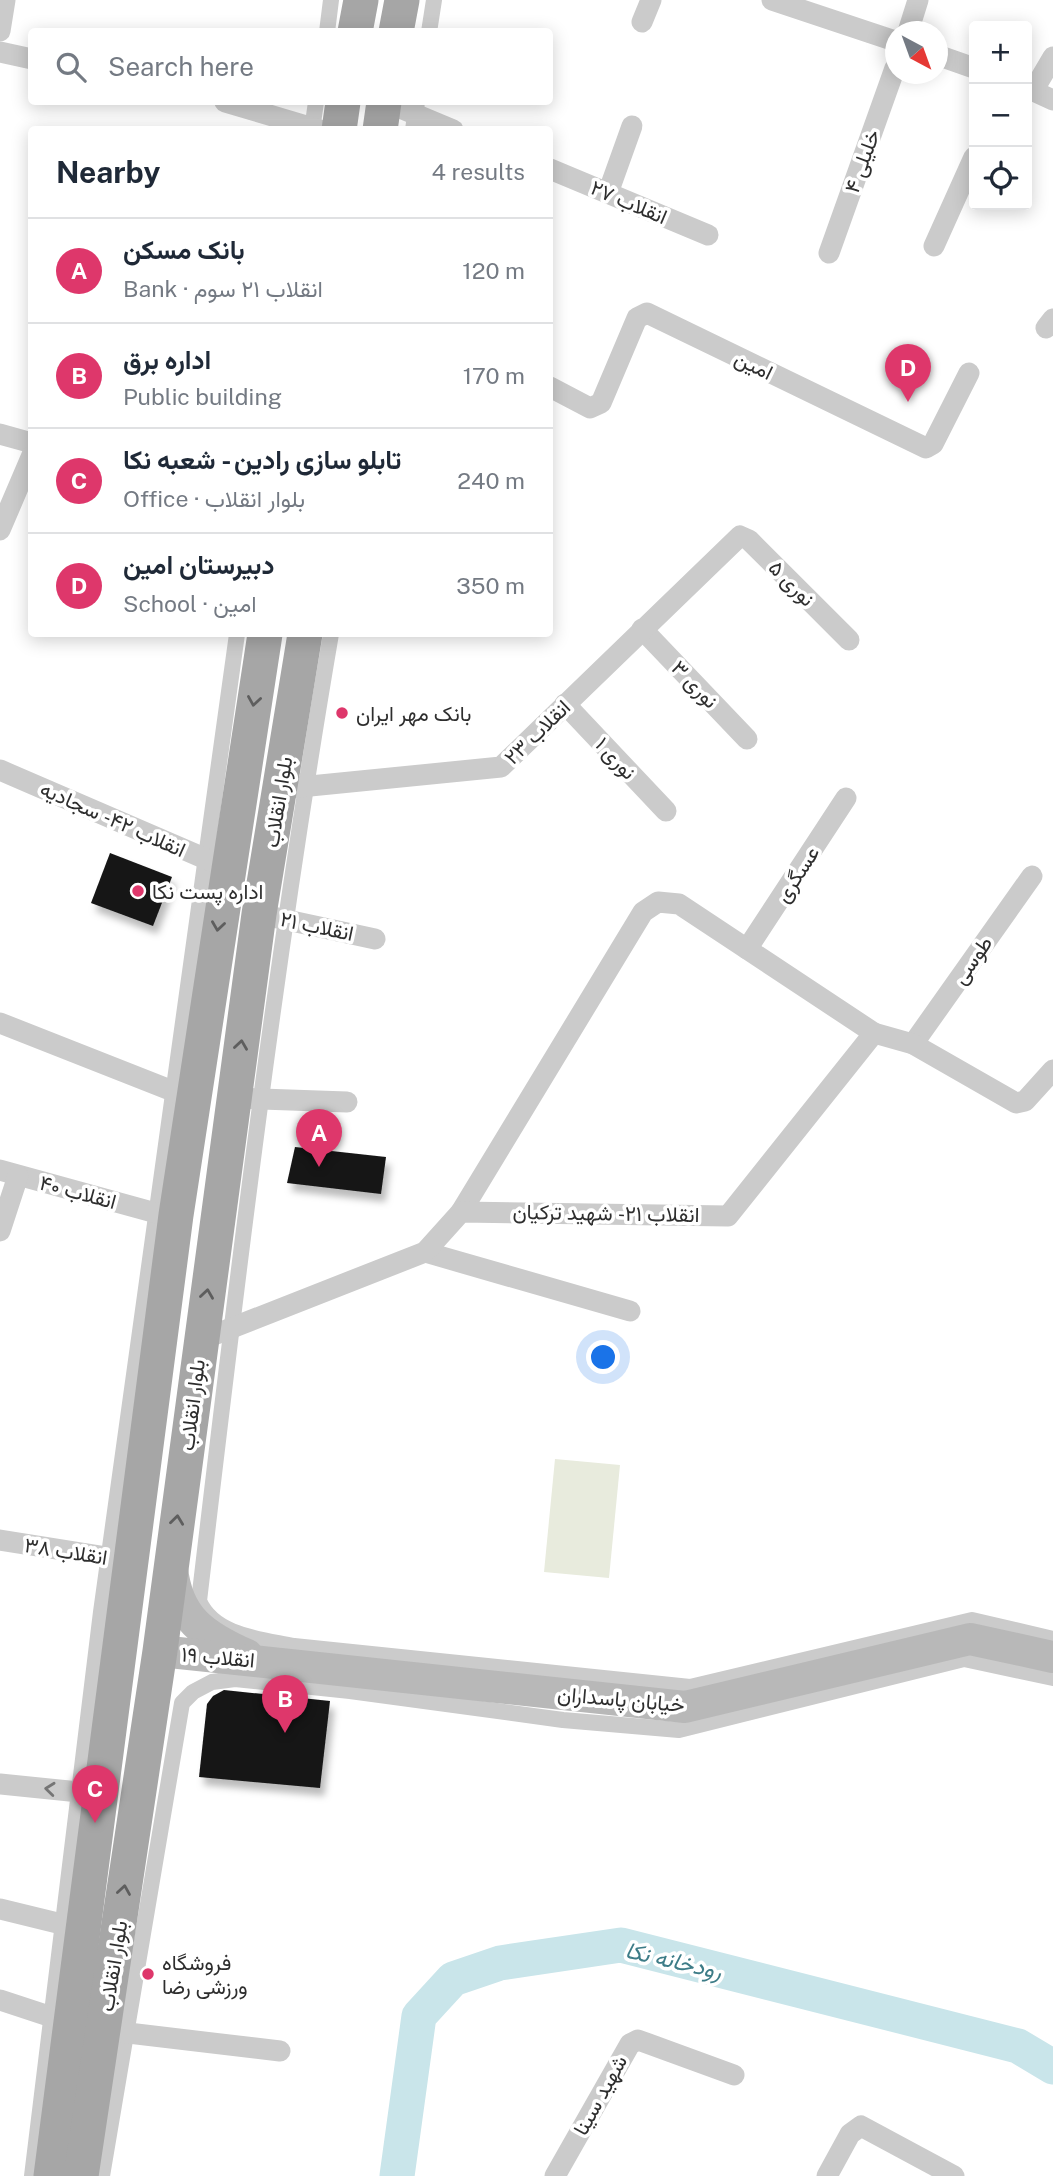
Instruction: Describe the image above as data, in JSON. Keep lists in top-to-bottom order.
{
  "streets": {
    "main road": ["بلوار انقلاب", "انقلاب ۱۹", "خیابان پاسداران"],
    "street": [
      "خلیلی ۴",
      "انقلاب ۲۷",
      "امین",
      "نوری ۵",
      "نوری ۳",
      "انقلاب ۲۳",
      "نوری ۱",
      "انقلاب ۴۲ - سجادیه",
      "عسگری",
      "انقلاب ۲۱",
      "طوسی",
      "انقلاب ۴۰",
      "انقلاب ۲۱ - شهید ترکیان",
      "انقلاب ۳۸",
      "شهید سینا"
    ]
  },
  "crossings": [
    ["نوری ۵", "انقلاب ۲۳"],
    ["نوری ۳", "انقلاب ۲۳"],
    ["انقلاب ۲۳", "نوری ۱"],
    ["انقلاب ۲۳", "بلوار انقلاب"],
    ["بلوار انقلاب", "انقلاب ۴۲ - سجادیه"],
    ["بلوار انقلاب", "انقلاب ۲۱"],
    ["بلوار انقلاب", "انقلاب ۳۸"],
    ["بلوار انقلاب", "انقلاب ۱۹"],
    ["انقلاب ۱۹", "خیابان پاسداران"]
  ],
  "water": ["رودخانه نکا"],
  "places": ["بانک مهر ایران", "اداره پست نکا", "فروشگاه ورزشی رضا"],
  "north": "bottom right",
  "page": {
    "map_buttons": ["+", "−"],
    "search": "Search here",
    "heading": ["Nearby", "4 results"],
    "list": [
      {
        "mark": "A",
        "name": "بانک مسکن",
        "note": "Bank · انقلاب ۲۱ سوم",
        "value": "120 m"
      },
      {
        "mark": "B",
        "name": "اداره برق",
        "note": "Public building",
        "value": "170 m"
      },
      {
        "mark": "C",
        "name": "تابلو سازی رادین - شعبه نکا",
        "note": "Office · بلوار انقلاب",
        "value": "240 m"
      },
      {
        "mark": "D",
        "name": "دبیرستان امین",
        "note": "School · امین",
        "value": "350 m"
      }
    ],
    "pins": [
      "D",
      "A",
      "B",
      "C"
    ]
  }
}
